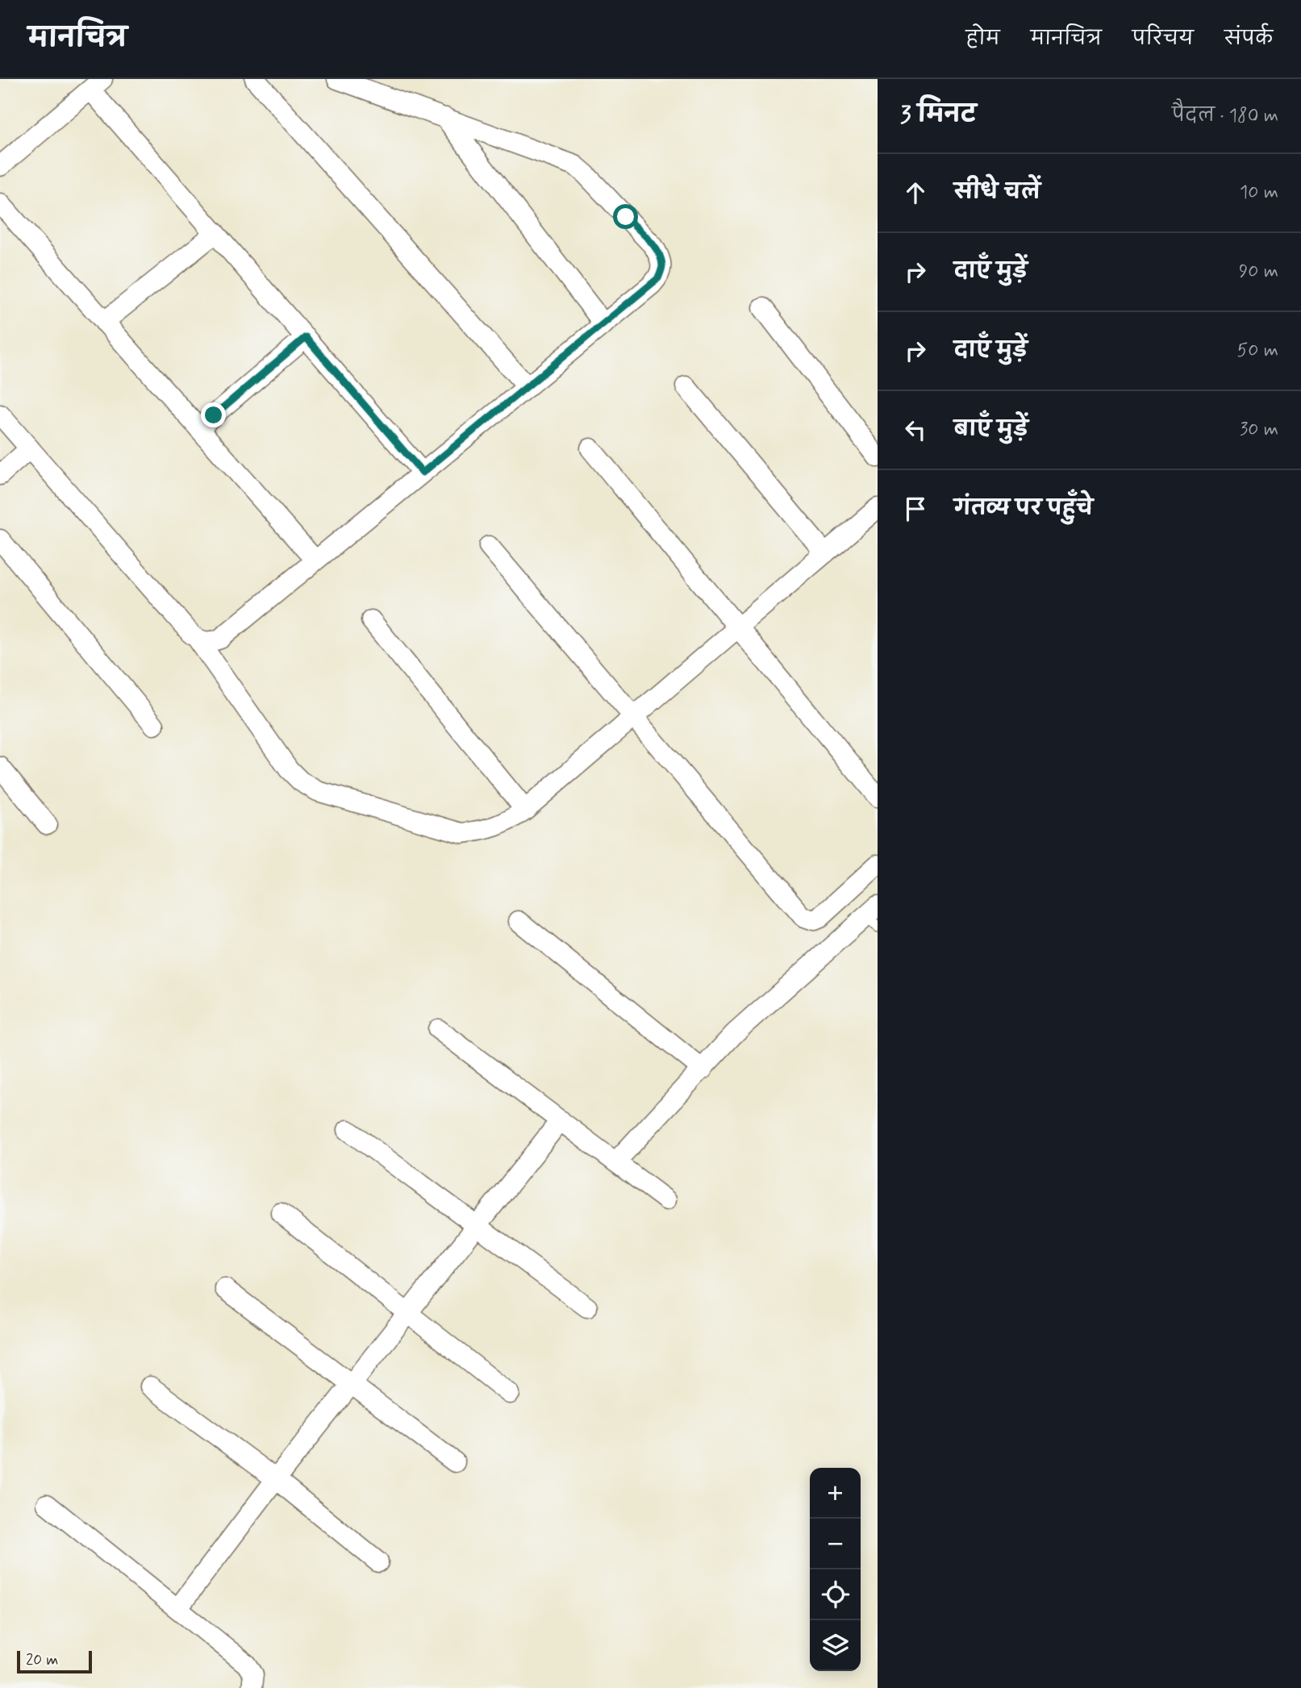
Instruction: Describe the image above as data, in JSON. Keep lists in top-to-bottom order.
{
  "scale_bar": "20 m",
  "page": {
    "header": "मानचित्र",
    "nav": [
      "होम",
      "मानचित्र",
      "परिचय",
      "संपर्क"
    ],
    "heading": ["3 मिनट", "पैदल · 180 m"],
    "list": [
      ["सीधे चलें", "10 m"],
      ["दाएँ मुड़ें", "90 m"],
      ["दाएँ मुड़ें", "50 m"],
      ["बाएँ मुड़ें", "30 m"],
      "गंतव्य पर पहुँचे"
    ],
    "map_buttons": ["+", "−"],
    "scale": "20 m"
  }
}
